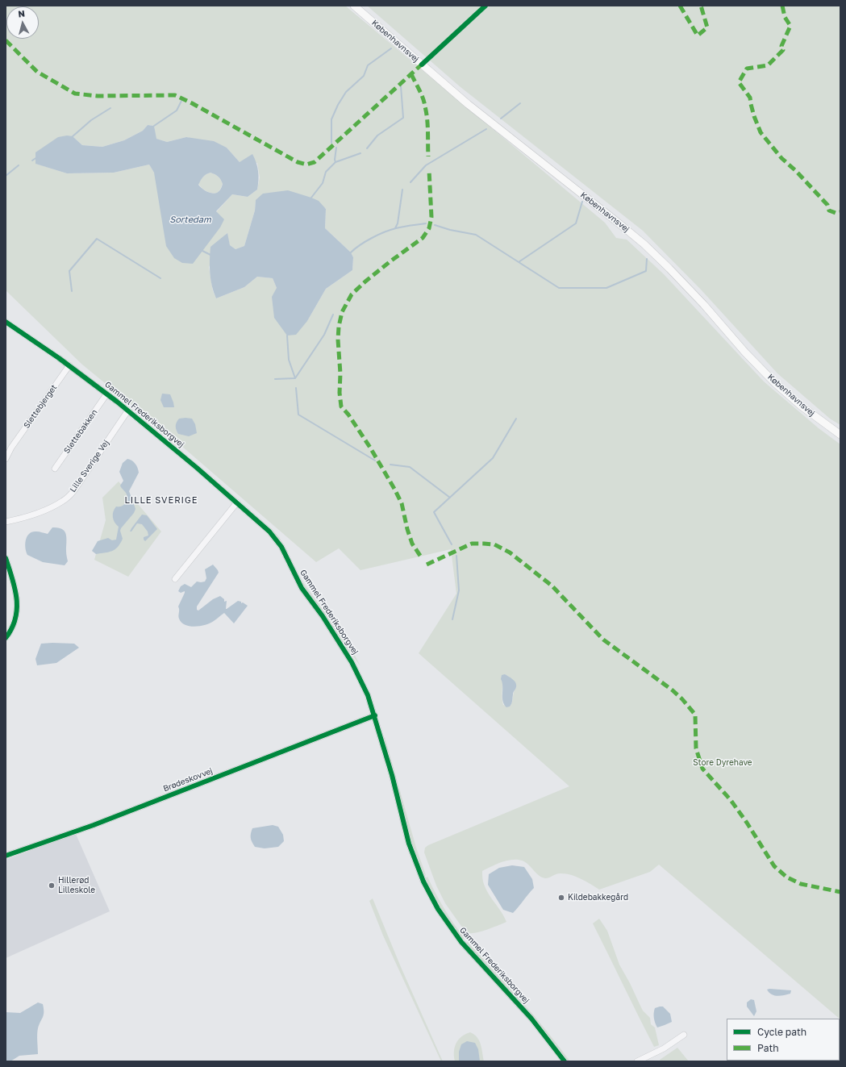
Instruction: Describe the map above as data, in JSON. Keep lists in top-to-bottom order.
{
  "streets": {
    "main road": ["Københavnsvej"],
    "street": [
      "Slettebjerget",
      "Gammel Frederiksborgvej",
      "Slettebakken",
      "Lille Sverige Vej",
      "Brødeskovvej"
    ]
  },
  "crossings": [
    ["Slettebjerget", "Gammel Frederiksborgvej"],
    ["Gammel Frederiksborgvej", "Slettebakken"],
    ["Gammel Frederiksborgvej", "Lille Sverige Vej"],
    ["Gammel Frederiksborgvej", "Brødeskovvej"]
  ],
  "districts": ["LILLE SVERIGE"],
  "water": ["Sortedam"],
  "parks": ["Store Dyrehave"],
  "places": ["Hillerød Lilleskole", "Kildebakkegård"],
  "legend": ["Cycle path", "Path"],
  "north": "top"
}
